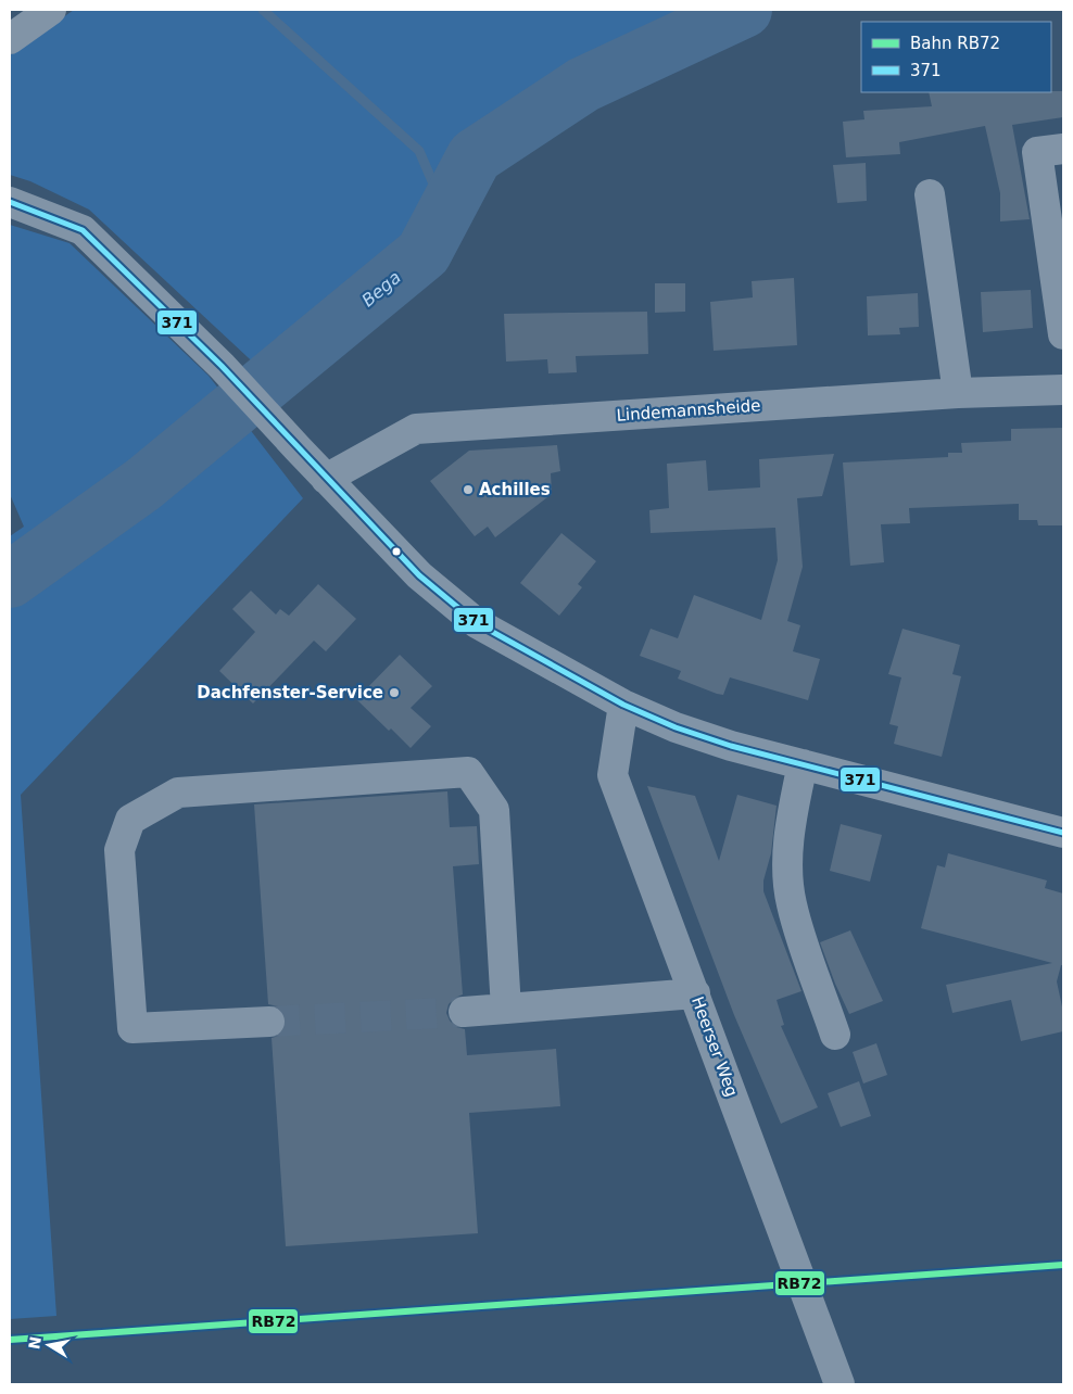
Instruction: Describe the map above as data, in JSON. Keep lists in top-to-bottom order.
{
  "streets": {
    "street": ["Lindemannsheide", "Heerser Weg"]
  },
  "water": ["Bega"],
  "places": ["Achilles", "Dachfenster-Service"],
  "lines": ["transit line 371", "rail line RB72"],
  "legend": ["Bahn RB72", "371"],
  "north": "left"
}
